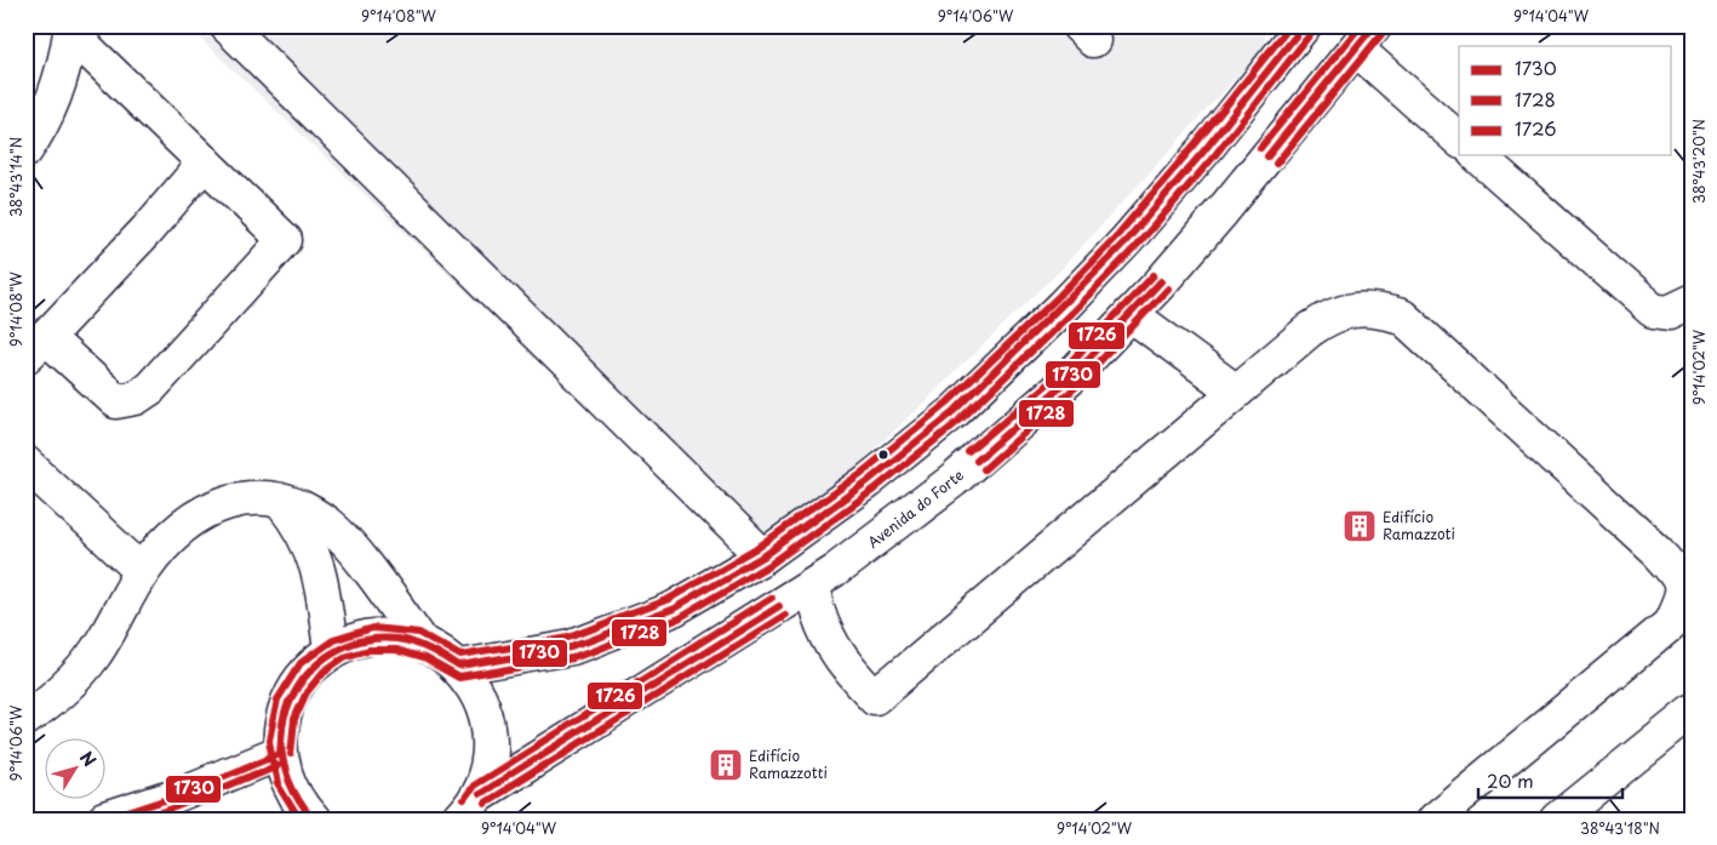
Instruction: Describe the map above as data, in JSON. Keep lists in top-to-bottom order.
{
  "streets": {
    "street": ["Avenida do Forte"]
  },
  "places": {
    "building": ["Edifício Ramazzoti", "Edifício Ramazzotti"]
  },
  "lines": ["transit line 1730", "transit line 1726", "transit line 1728"],
  "legend": ["1730", "1728", "1726"],
  "scale_bar": "20 m",
  "north": "top right",
  "coordinates": [
    "9°14'08\"W",
    "9°14'06\"W",
    "9°14'04\"W",
    "38°43'20\"N",
    "38°43'14\"N",
    "9°14'02\"W",
    "38°43'18\"N"
  ]
}
